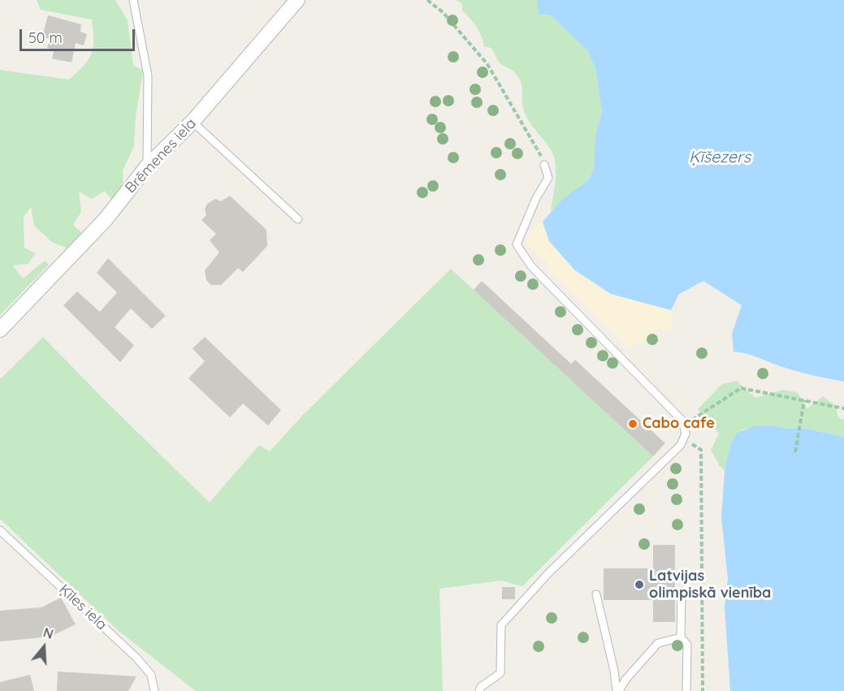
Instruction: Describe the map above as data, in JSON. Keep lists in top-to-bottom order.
{
  "streets": {
    "street": ["Brēmenes iela"],
    "lane": ["Ķīles iela"]
  },
  "water": ["Ķīšezers"],
  "places": ["Cabo cafe", "Latvijas olimpiskā vienība"],
  "scale_bar": "50 m",
  "north": "top"
}
